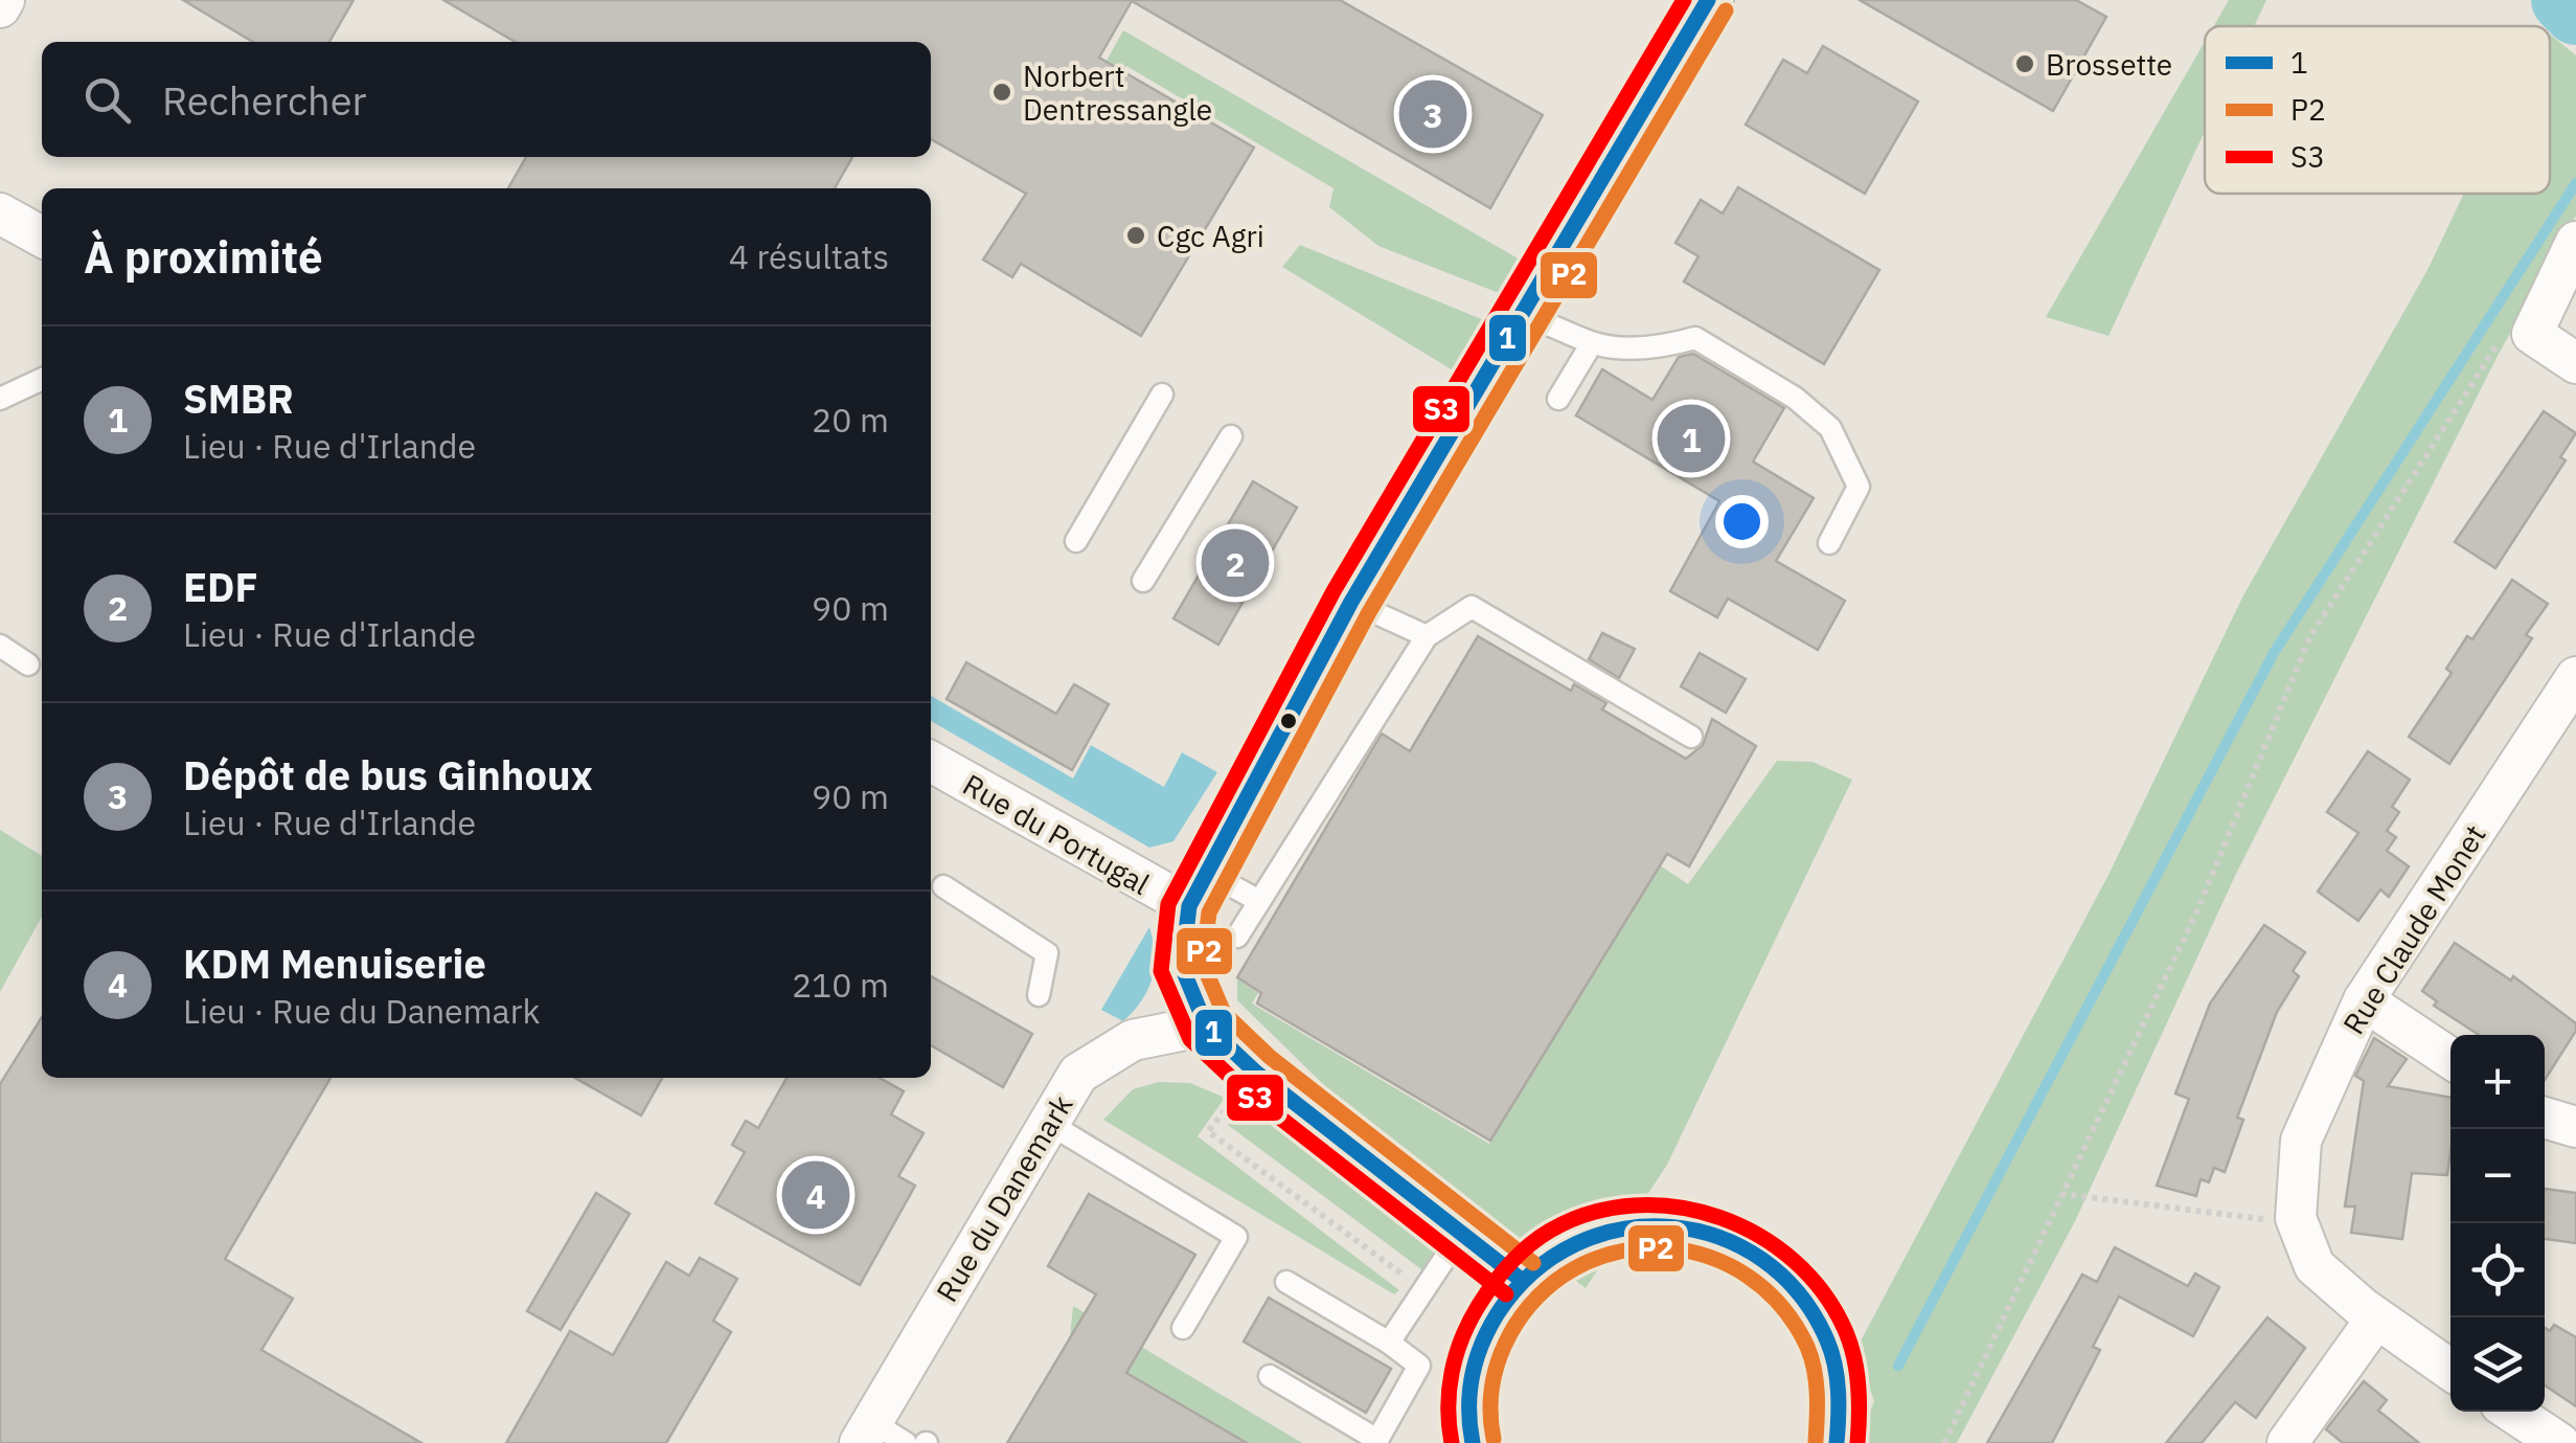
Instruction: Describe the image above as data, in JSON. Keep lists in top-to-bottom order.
{
  "streets": {
    "street": ["Rue du Portugal", "Rue Claude Monet", "Rue du Danemark"]
  },
  "places": ["Brossette", "Norbert Dentressangle", "Cgc Agri"],
  "lines": ["transit line 1", "transit line S3", "transit line P2"],
  "legend": ["1", "P2", "S3"],
  "page": {
    "search": "Rechercher",
    "pins": [
      "3",
      "1",
      "2",
      "4"
    ],
    "heading": ["À proximité", "4 résultats"],
    "list": [
      {
        "mark": "1",
        "name": "SMBR",
        "note": "Lieu · Rue d'Irlande",
        "value": "20 m"
      },
      {
        "mark": "2",
        "name": "EDF",
        "note": "Lieu · Rue d'Irlande",
        "value": "90 m"
      },
      {
        "mark": "3",
        "name": "Dépôt de bus Ginhoux",
        "note": "Lieu · Rue d'Irlande",
        "value": "90 m"
      },
      {
        "mark": "4",
        "name": "KDM Menuiserie",
        "note": "Lieu · Rue du Danemark",
        "value": "210 m"
      }
    ],
    "map_buttons": ["+", "−"]
  }
}
